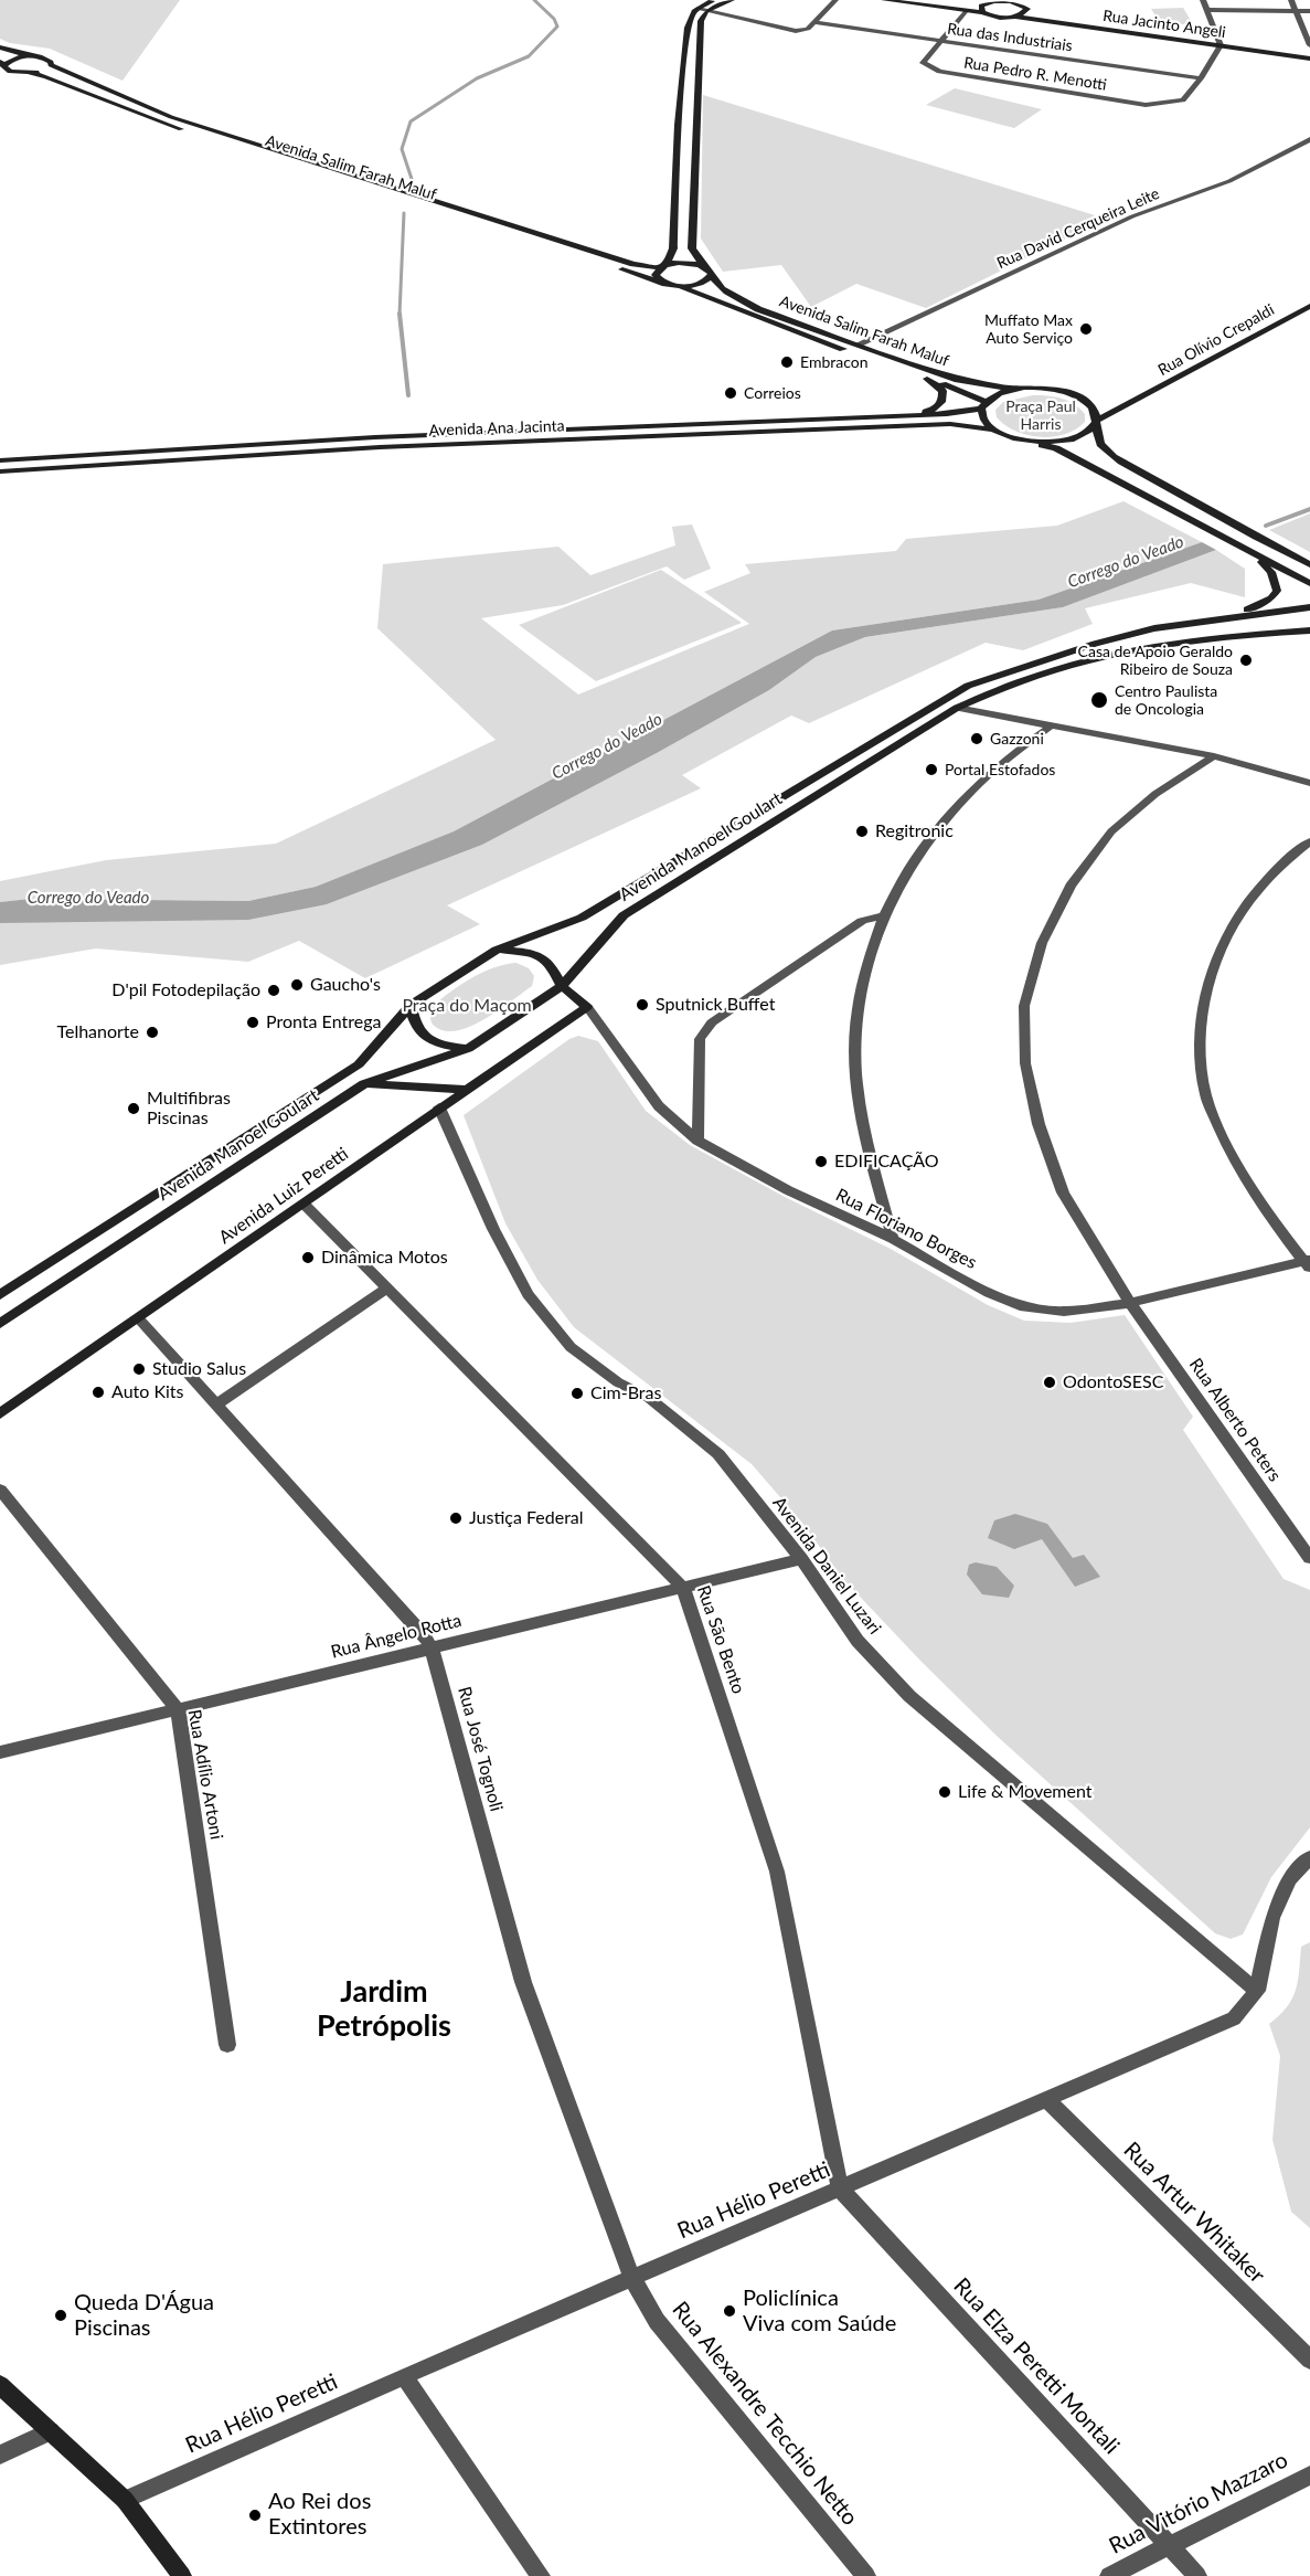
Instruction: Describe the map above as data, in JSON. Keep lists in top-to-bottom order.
{
  "streets": {
    "main road": [
      "Rua Jacinto Angeli",
      "Avenida Salim Farah Maluf",
      "Rua Olívio Crepaldi",
      "Avenida Ana Jacinta",
      "Avenida Manoel Goulart",
      "Avenida Luiz Peretti",
      "Rua Floriano Borges"
    ],
    "street": [
      "Rua das Industriais",
      "Rua Pedro R. Menotti",
      "Rua David Cerqueira Leite",
      "Rua Alberto Peters",
      "Avenida Daniel Luzari",
      "Rua Ângelo Rotta",
      "Rua São Bento",
      "Rua José Tognoli",
      "Rua Adílio Artoni",
      "Rua Hélio Peretti",
      "Rua Artur Whitaker",
      "Rua Elza Peretti Montali",
      "Rua Alexandre Tecchio Netto",
      "Rua Vitório Mazzaro"
    ]
  },
  "crossings": [
    ["Rua Jacinto Angeli", "Rua Pedro R. Menotti"],
    ["Rua das Industriais", "Rua Pedro R. Menotti"],
    ["Avenida Salim Farah Maluf", "Rua David Cerqueira Leite"],
    ["Avenida Salim Farah Maluf", "Avenida Ana Jacinta"],
    ["Rua Olívio Crepaldi", "Avenida Ana Jacinta"],
    ["Avenida Manoel Goulart", "Rua Floriano Borges"],
    ["Avenida Luiz Peretti", "Rua Floriano Borges"],
    ["Avenida Luiz Peretti", "Avenida Daniel Luzari"],
    ["Avenida Luiz Peretti", "Rua São Bento"],
    ["Avenida Luiz Peretti", "Rua José Tognoli"],
    ["Rua Floriano Borges", "Rua Alberto Peters"],
    ["Avenida Daniel Luzari", "Rua Ângelo Rotta"],
    ["Avenida Daniel Luzari", "Rua Hélio Peretti"],
    ["Rua Ângelo Rotta", "Rua São Bento"],
    ["Rua Ângelo Rotta", "Rua José Tognoli"],
    ["Rua Ângelo Rotta", "Rua Adílio Artoni"],
    ["Rua São Bento", "Rua Hélio Peretti"],
    ["Rua São Bento", "Rua Elza Peretti Montali"],
    ["Rua José Tognoli", "Rua Hélio Peretti"],
    ["Rua José Tognoli", "Rua Alexandre Tecchio Netto"],
    ["Rua Hélio Peretti", "Rua Artur Whitaker"],
    ["Rua Hélio Peretti", "Rua Elza Peretti Montali"],
    ["Rua Hélio Peretti", "Rua Alexandre Tecchio Netto"],
    ["Rua Elza Peretti Montali", "Rua Vitório Mazzaro"]
  ],
  "districts": ["Jardim Petrópolis"],
  "water": ["Corrego do Veado"],
  "parks": ["Praça Paul Harris", "Praça do Maçom"],
  "places": [
    "Muffato Max Auto Serviço",
    "Embracon",
    "Correios",
    "Casa de Apoio Geraldo Ribeiro de Souza",
    "Centro Paulista de Oncologia",
    "Gazzoni",
    "Portal Estofados",
    "Regitronic",
    "Gaucho's",
    "D'pil Fotodepilação",
    "Sputnick Buffet",
    "Pronta Entrega",
    "Telhanorte",
    "Multifibras Piscinas",
    "EDIFICAÇÃO",
    "Dinâmica Motos",
    "Studio Salus",
    "OdontoSESC",
    "Auto Kits",
    "Cim-Bras",
    "Justiça Federal",
    "Life & Movement",
    "Policlínica Viva com Saúde",
    "Queda D'Água Piscinas",
    "Ao Rei dos Extintores"
  ]
}
